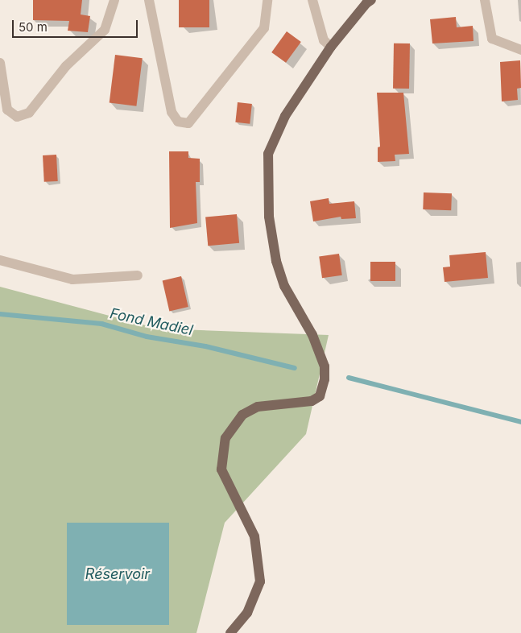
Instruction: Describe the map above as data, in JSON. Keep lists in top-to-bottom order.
{
  "water": ["Fond Madiel", "Réservoir"],
  "scale_bar": "50 m"
}
